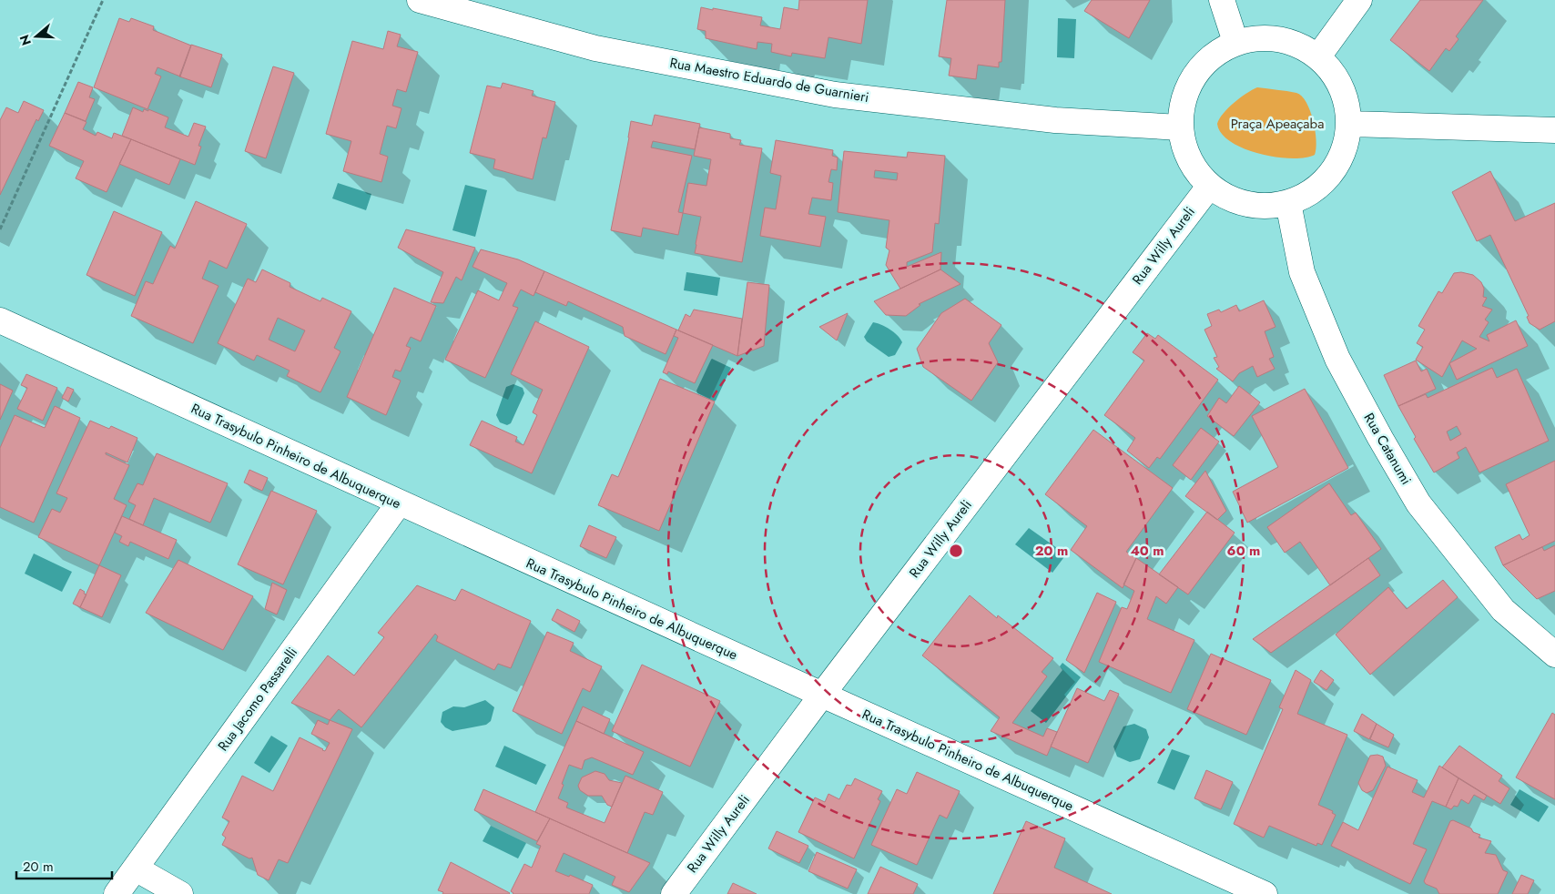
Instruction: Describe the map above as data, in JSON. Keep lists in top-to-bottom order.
{
  "streets": {
    "street": [
      "Rua Maestro Eduardo de Guarnieri",
      "Rua Willy Aureli",
      "Rua Catanumi",
      "Rua Trasybulo Pinheiro de Albuquerque",
      "Rua Jacomo Passarelli"
    ]
  },
  "crossings": [
    ["Rua Willy Aureli", "Rua Trasybulo Pinheiro de Albuquerque"],
    ["Rua Trasybulo Pinheiro de Albuquerque", "Rua Jacomo Passarelli"]
  ],
  "parks": ["Praça Apeaçaba"],
  "scale_bar": "20 m",
  "north": "left",
  "rings": ["20 m", "40 m", "60 m"]
}
